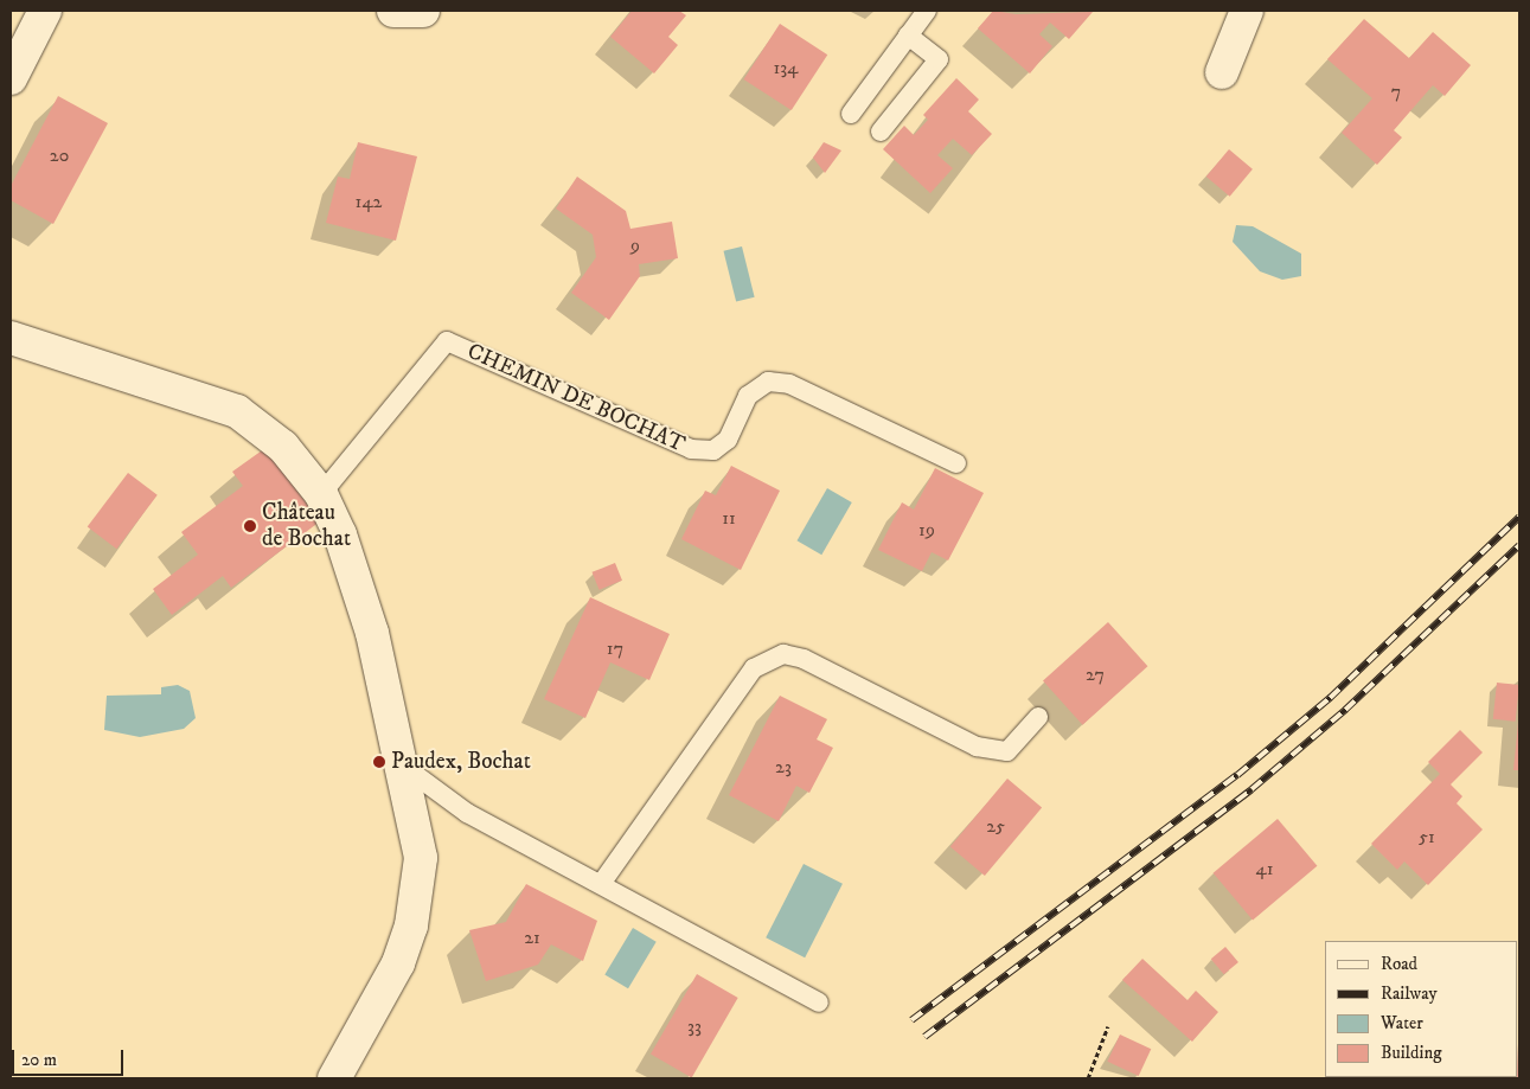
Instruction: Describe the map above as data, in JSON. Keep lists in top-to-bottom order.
{
  "streets": {
    "lane": ["CHEMIN DE BOCHAT"]
  },
  "places": ["Château de Bochat", "Paudex, Bochat"],
  "house_numbers": [
    "134",
    "7",
    "20",
    "142",
    "9",
    "11",
    "19",
    "17",
    "27",
    "23",
    "25",
    "51",
    "41",
    "21",
    "33"
  ],
  "legend": [
    "Road",
    "Railway",
    "Water",
    "Building"
  ],
  "scale_bar": "20 m"
}
